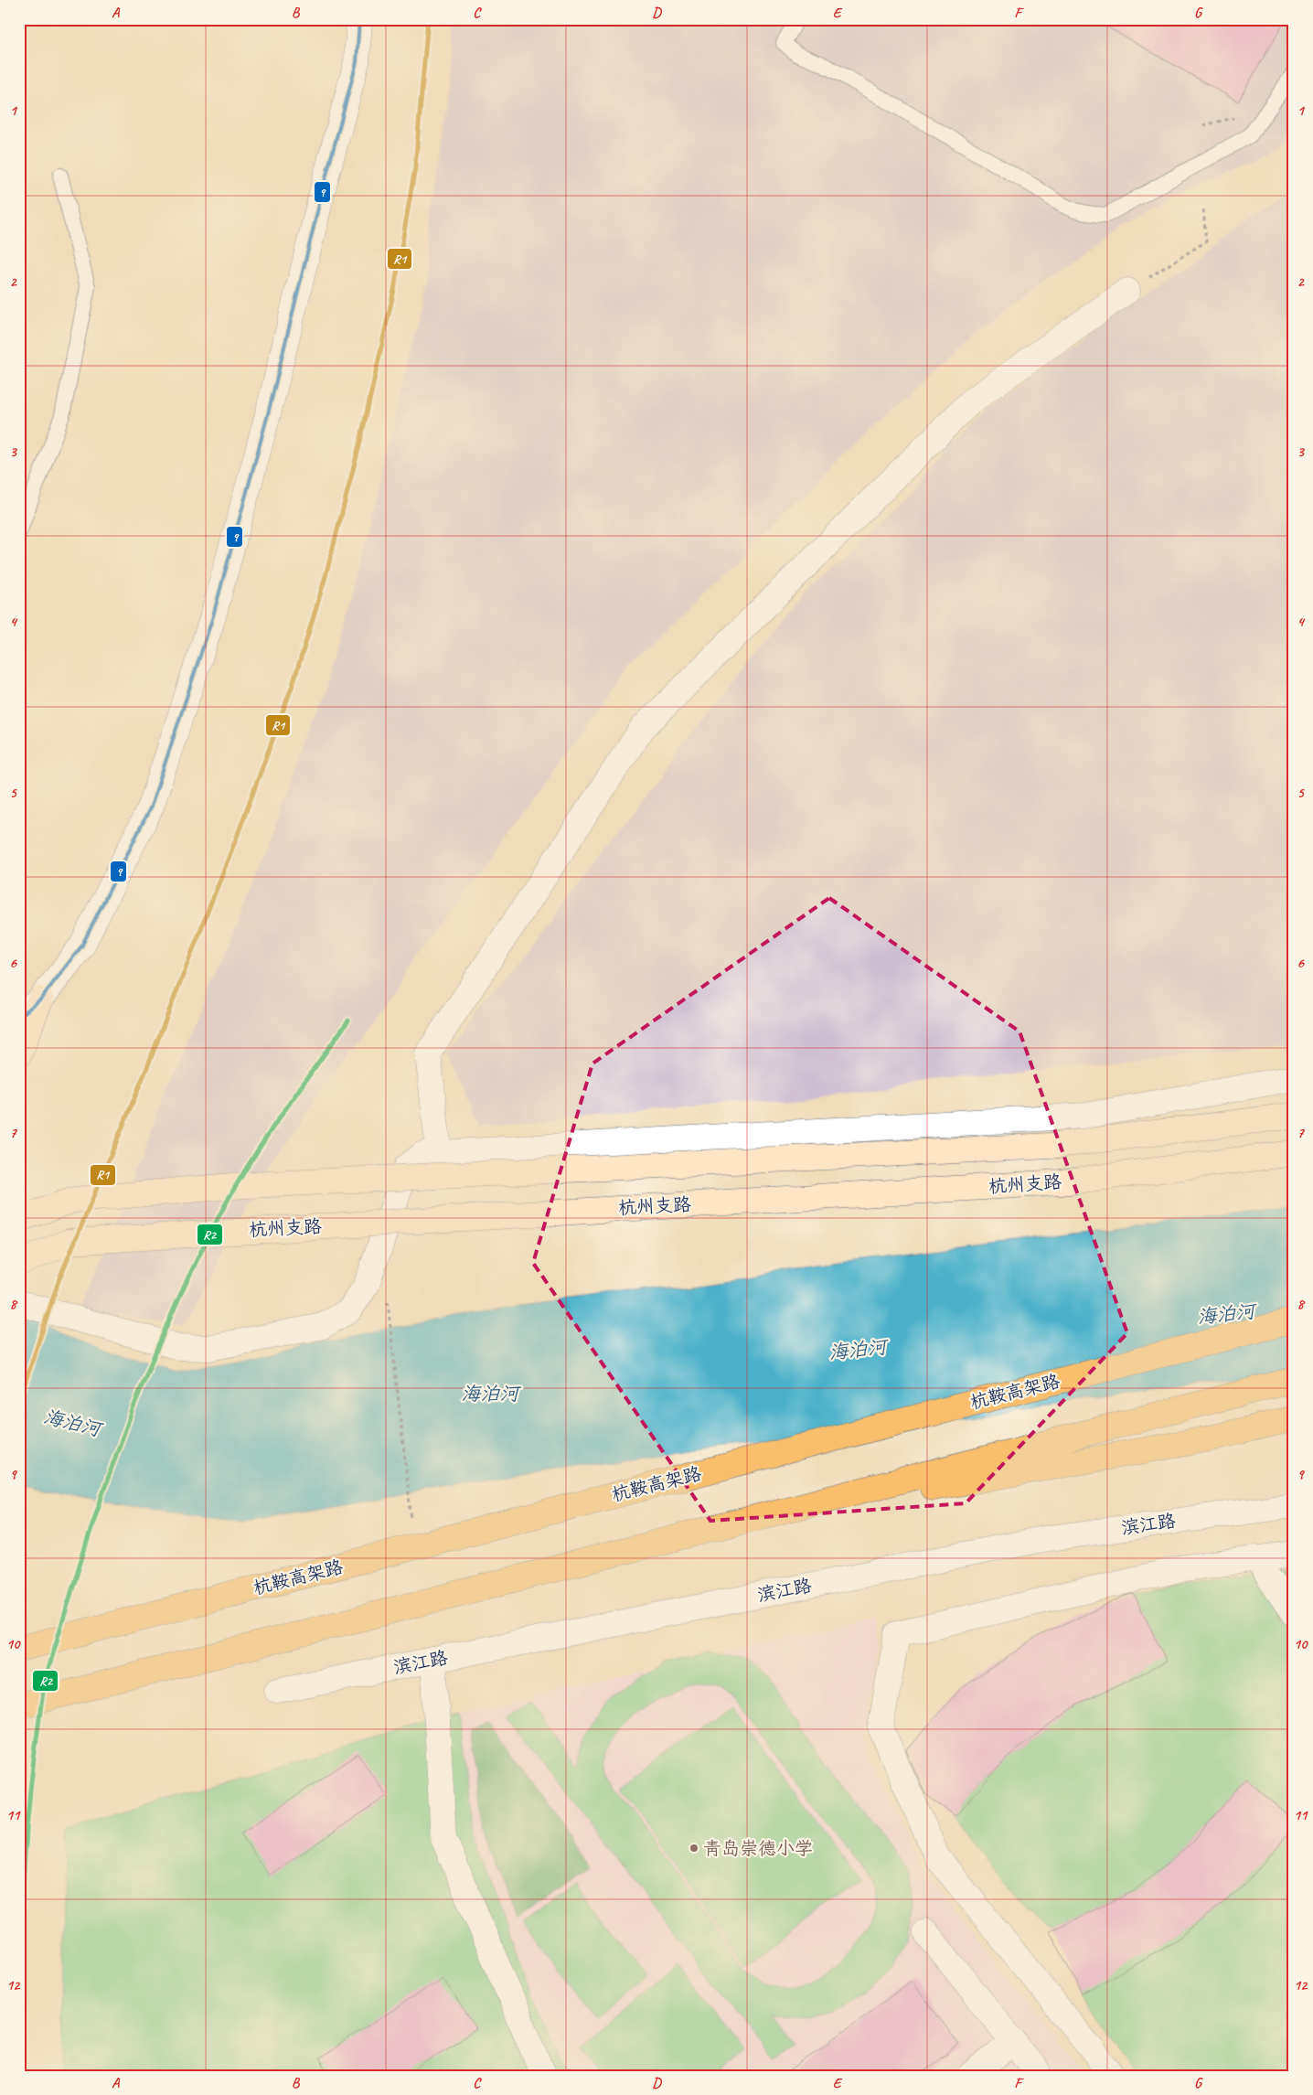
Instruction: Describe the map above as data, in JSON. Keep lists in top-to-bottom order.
{
  "streets": {
    "highway": ["杭鞍高架路"],
    "main road": ["杭州支路"],
    "street": ["滨江路"]
  },
  "water": ["海泊河"],
  "places": ["青岛崇德小学"],
  "lines": ["transit line R1", "transit line 9", "transit line R2"],
  "grid": {
    "columns": [
      "A",
      "B",
      "C",
      "D",
      "E",
      "F",
      "G"
    ],
    "rows": [
      "1",
      "2",
      "3",
      "4",
      "5",
      "6",
      "7",
      "8",
      "9",
      "10",
      "11",
      "12"
    ]
  }
}
